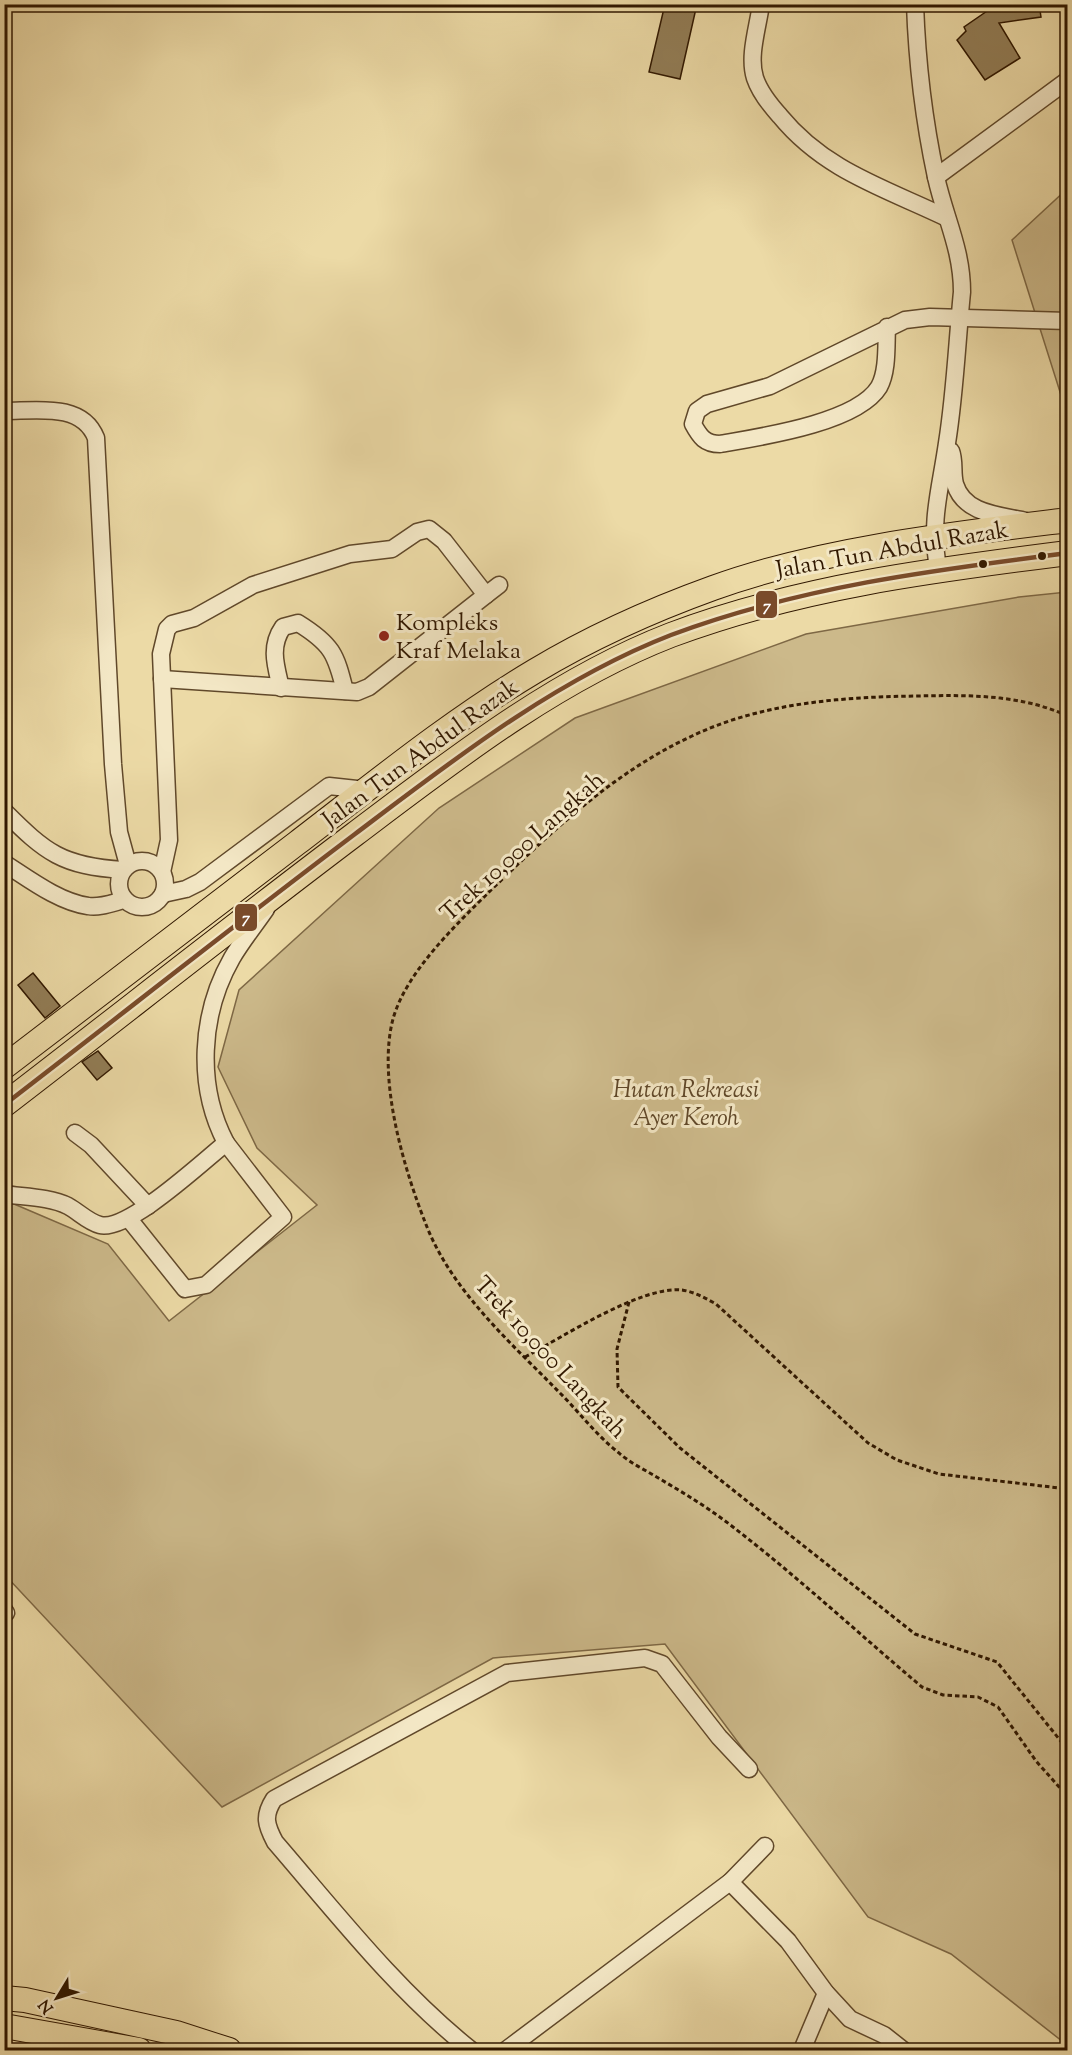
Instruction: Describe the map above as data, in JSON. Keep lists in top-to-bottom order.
{
  "streets": {
    "highway": ["Jalan Tun Abdul Razak"],
    "path": ["Trek 10,000 Langkah"]
  },
  "parks": ["Hutan Rekreasi Ayer Keroh"],
  "places": ["Kompleks Kraf Melaka"],
  "lines": ["transit line 7"],
  "north": "bottom left"
}
